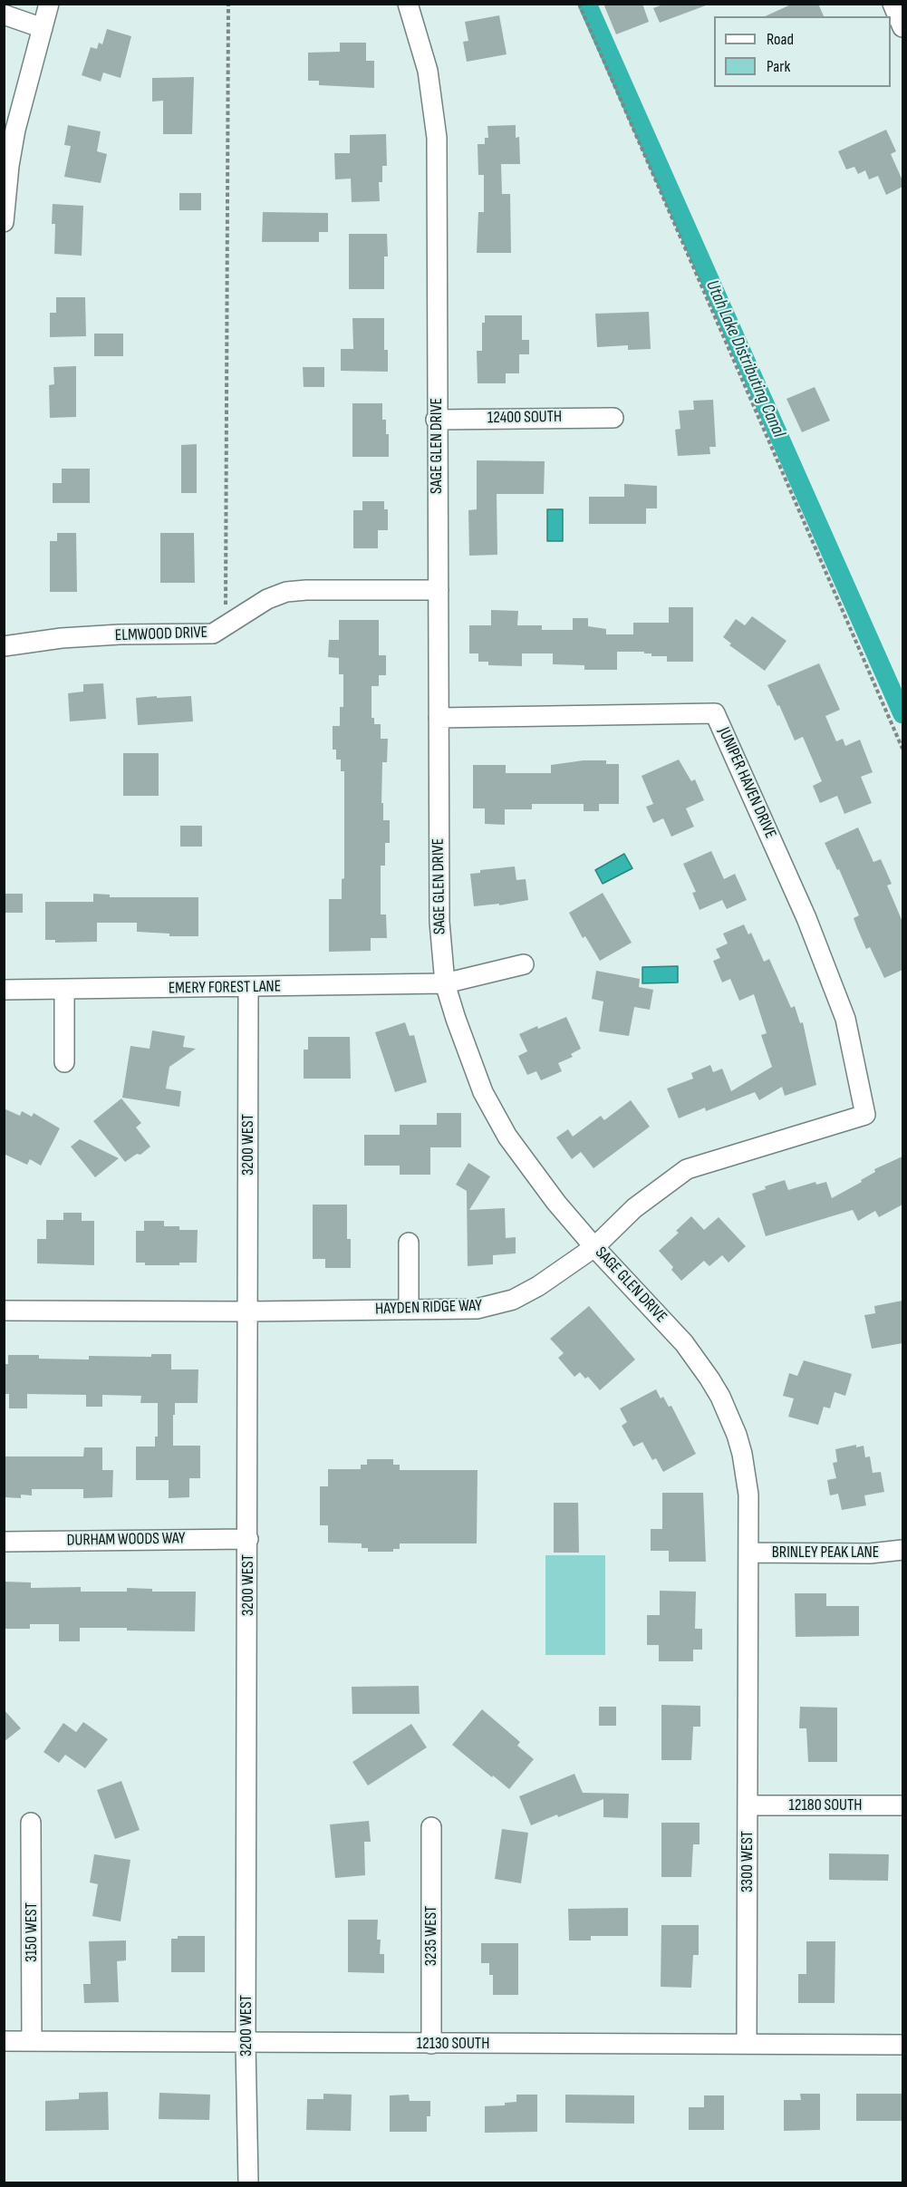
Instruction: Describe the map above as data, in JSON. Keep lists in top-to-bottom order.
{
  "streets": {
    "street": [
      "12400 SOUTH",
      "SAGE GLEN DRIVE",
      "ELMWOOD DRIVE",
      "JUNIPER HAVEN DRIVE",
      "EMERY FOREST LANE",
      "3200 WEST",
      "HAYDEN RIDGE WAY",
      "DURHAM WOODS WAY",
      "BRINLEY PEAK LANE",
      "12180 SOUTH",
      "3300 WEST",
      "3150 WEST",
      "3235 WEST",
      "12130 SOUTH"
    ]
  },
  "crossings": [
    ["12400 SOUTH", "SAGE GLEN DRIVE"],
    ["SAGE GLEN DRIVE", "ELMWOOD DRIVE"],
    ["SAGE GLEN DRIVE", "JUNIPER HAVEN DRIVE"],
    ["SAGE GLEN DRIVE", "EMERY FOREST LANE"],
    ["SAGE GLEN DRIVE", "HAYDEN RIDGE WAY"],
    ["SAGE GLEN DRIVE", "BRINLEY PEAK LANE"],
    ["SAGE GLEN DRIVE", "3300 WEST"],
    ["JUNIPER HAVEN DRIVE", "HAYDEN RIDGE WAY"],
    ["EMERY FOREST LANE", "3200 WEST"],
    ["3200 WEST", "HAYDEN RIDGE WAY"],
    ["3200 WEST", "DURHAM WOODS WAY"],
    ["3200 WEST", "12130 SOUTH"],
    ["12180 SOUTH", "3300 WEST"],
    ["3300 WEST", "12130 SOUTH"],
    ["3150 WEST", "12130 SOUTH"],
    ["3235 WEST", "12130 SOUTH"]
  ],
  "water": ["Utah Lake Distributing Canal"],
  "legend": ["Road", "Park"]
}
